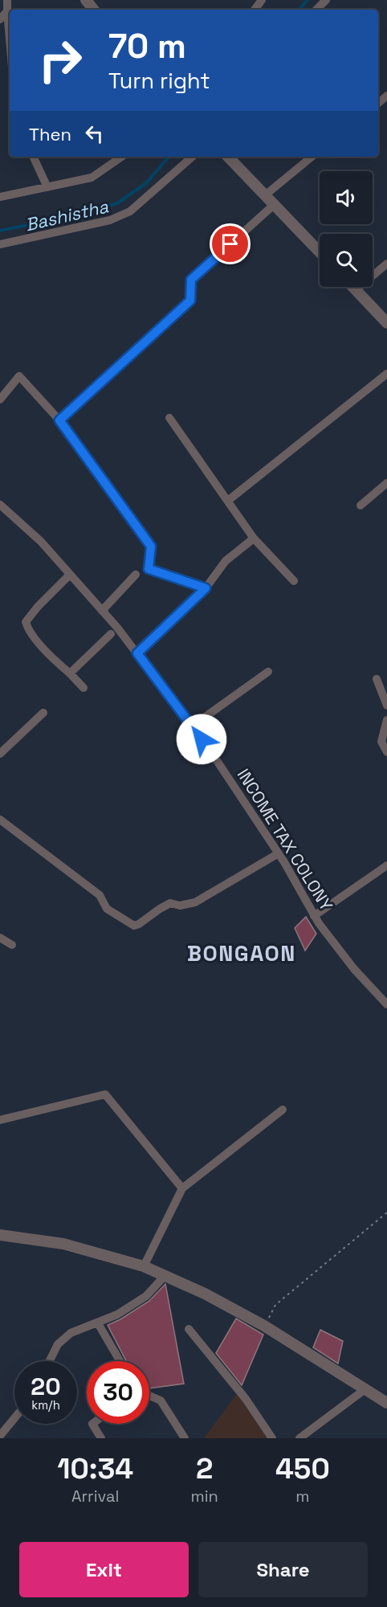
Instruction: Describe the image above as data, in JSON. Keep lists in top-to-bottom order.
{
  "streets": {
    "street": ["INCOME TAX COLONY"]
  },
  "districts": ["BONGAON"],
  "water": ["Bashistha"],
  "page": {
    "turn": ["70 m", "Turn right"],
    "then": "Then",
    "speed": "20 km/h",
    "limit": "30",
    "eta": [
      "10:34",
      "Arrival",
      "2",
      "min",
      "450",
      "m"
    ],
    "buttons": ["Exit", "Share"]
  }
}
